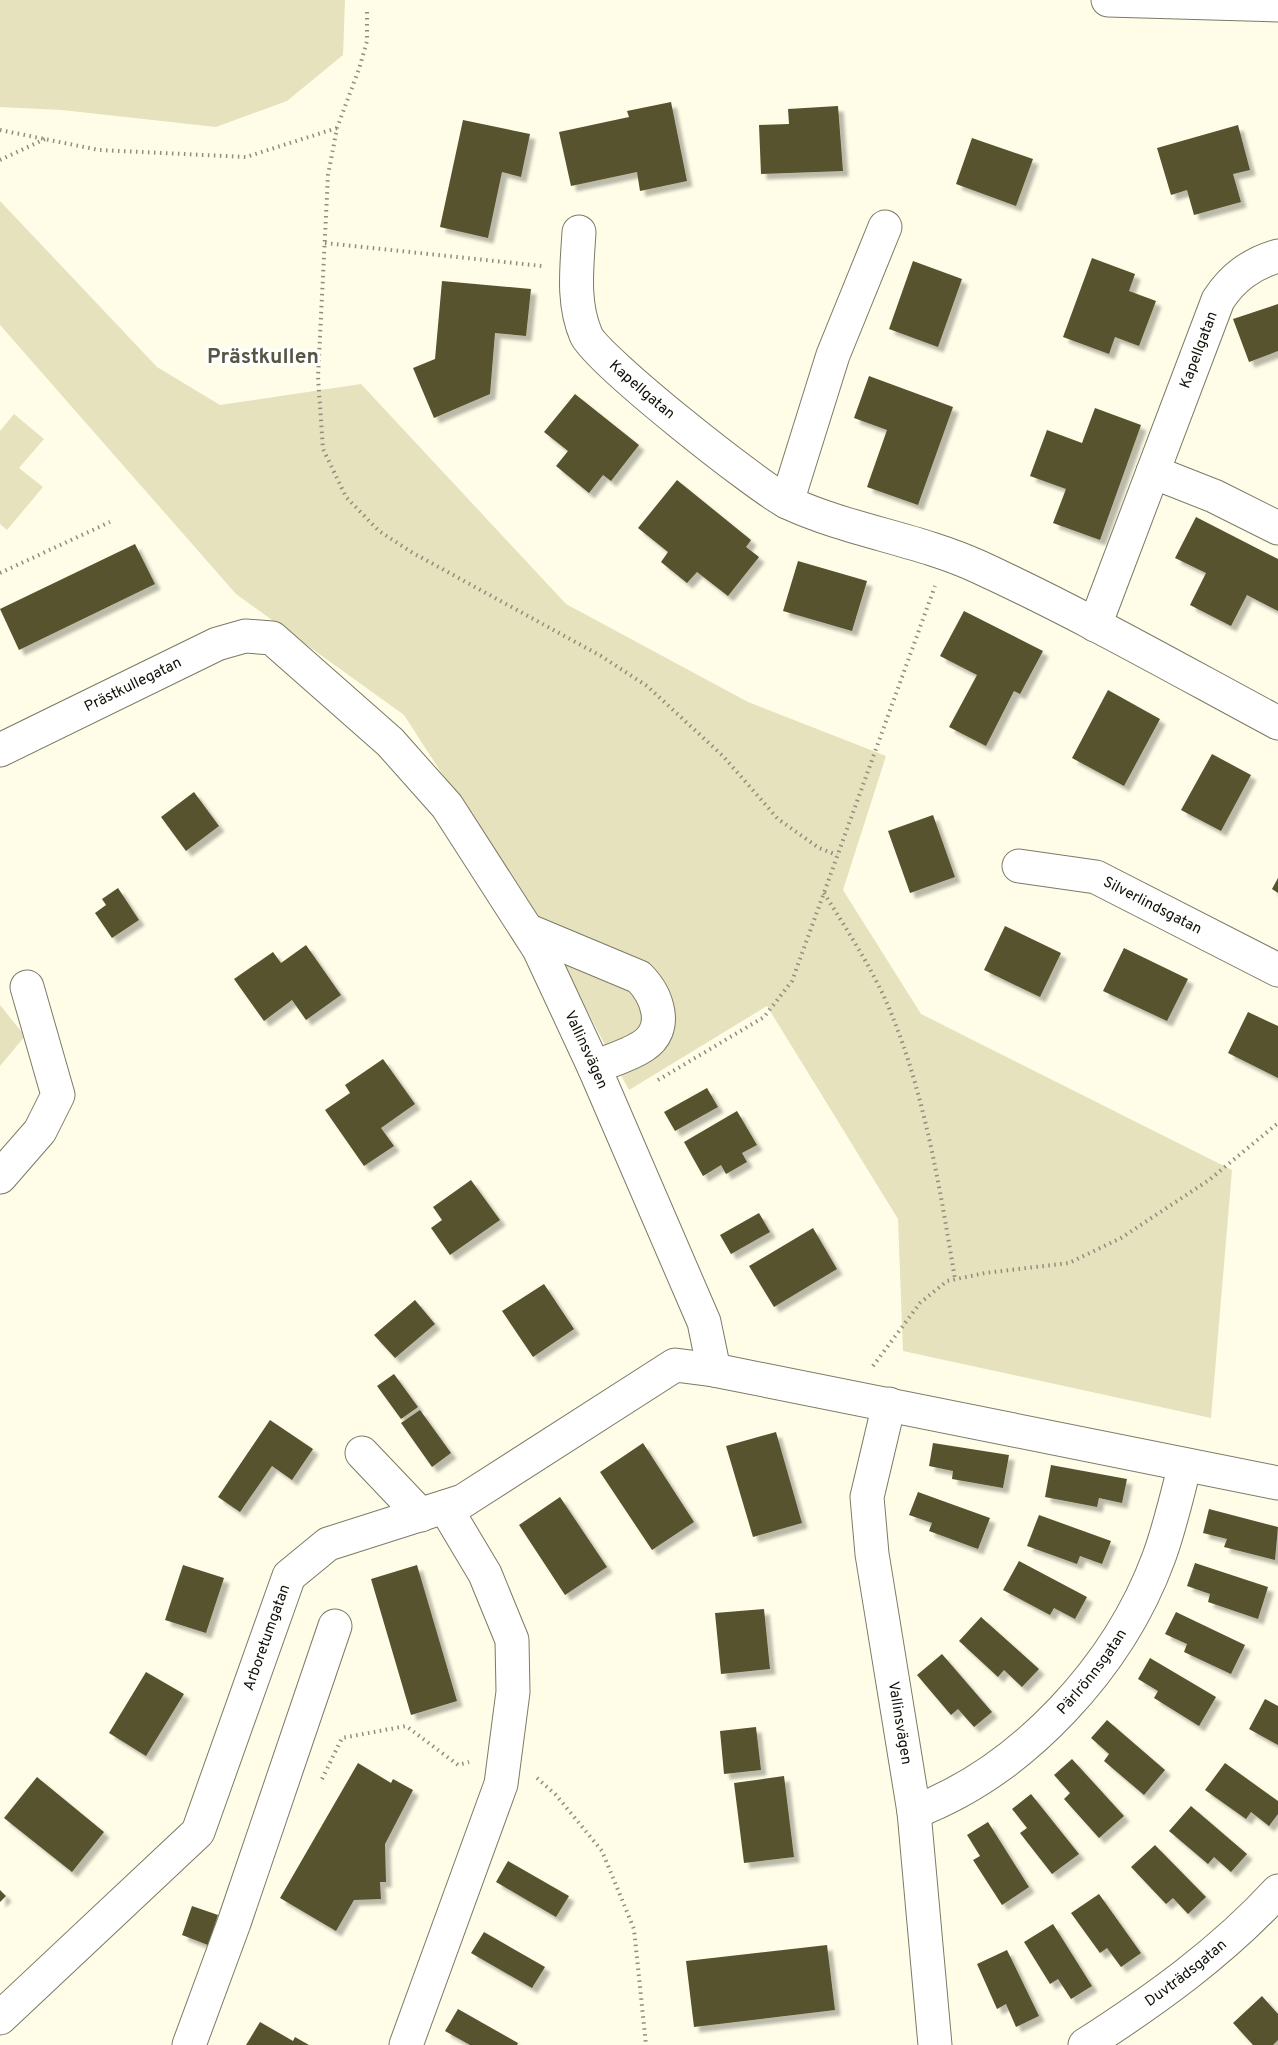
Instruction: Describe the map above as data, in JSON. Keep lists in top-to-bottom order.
{
  "streets": {
    "street": [
      "Kapellgatan",
      "Prästkullegatan",
      "Silverlindsgatan",
      "Vallinsvägen",
      "Arboretumgatan",
      "Pärlrönnsgatan",
      "Duvträdsgatan"
    ]
  },
  "crossings": [
    ["Prästkullegatan", "Vallinsvägen"],
    ["Vallinsvägen", "Arboretumgatan"],
    ["Vallinsvägen", "Pärlrönnsgatan"]
  ],
  "districts": ["Prästkullen"]
}
